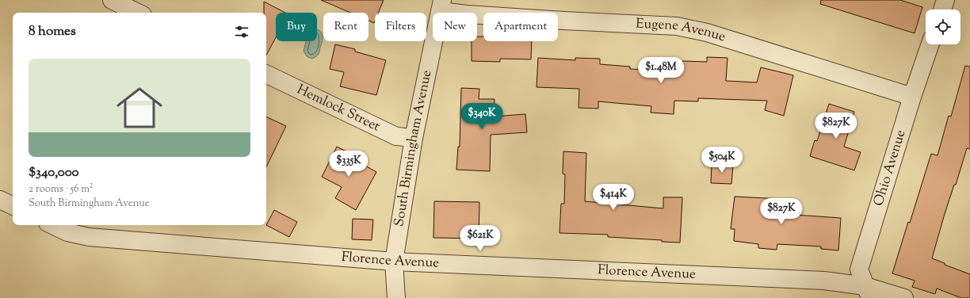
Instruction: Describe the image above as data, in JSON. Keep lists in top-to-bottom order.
{
  "streets": {
    "street": [
      "Eugene Avenue",
      "Hemlock Street",
      "South Birmingham Avenue",
      "Ohio Avenue",
      "Florence Avenue"
    ]
  },
  "crossings": [
    ["Eugene Avenue", "South Birmingham Avenue"],
    ["Eugene Avenue", "Ohio Avenue"],
    ["Hemlock Street", "South Birmingham Avenue"],
    ["South Birmingham Avenue", "Florence Avenue"],
    ["Ohio Avenue", "Florence Avenue"]
  ],
  "page": {
    "chip": [
      "Buy",
      "Rent",
      "Filters",
      "New",
      "Apartment"
    ],
    "heading": "8 homes",
    "list": [
      {
        "name": "$340,000",
        "note": "2 rooms · 56 m² · South Birmingham Avenue"
      }
    ],
    "price": [
      "$1.48M",
      "$340K",
      "$827K",
      "$504K",
      "$335K",
      "$414K",
      "$827K",
      "$621K"
    ]
  }
}
